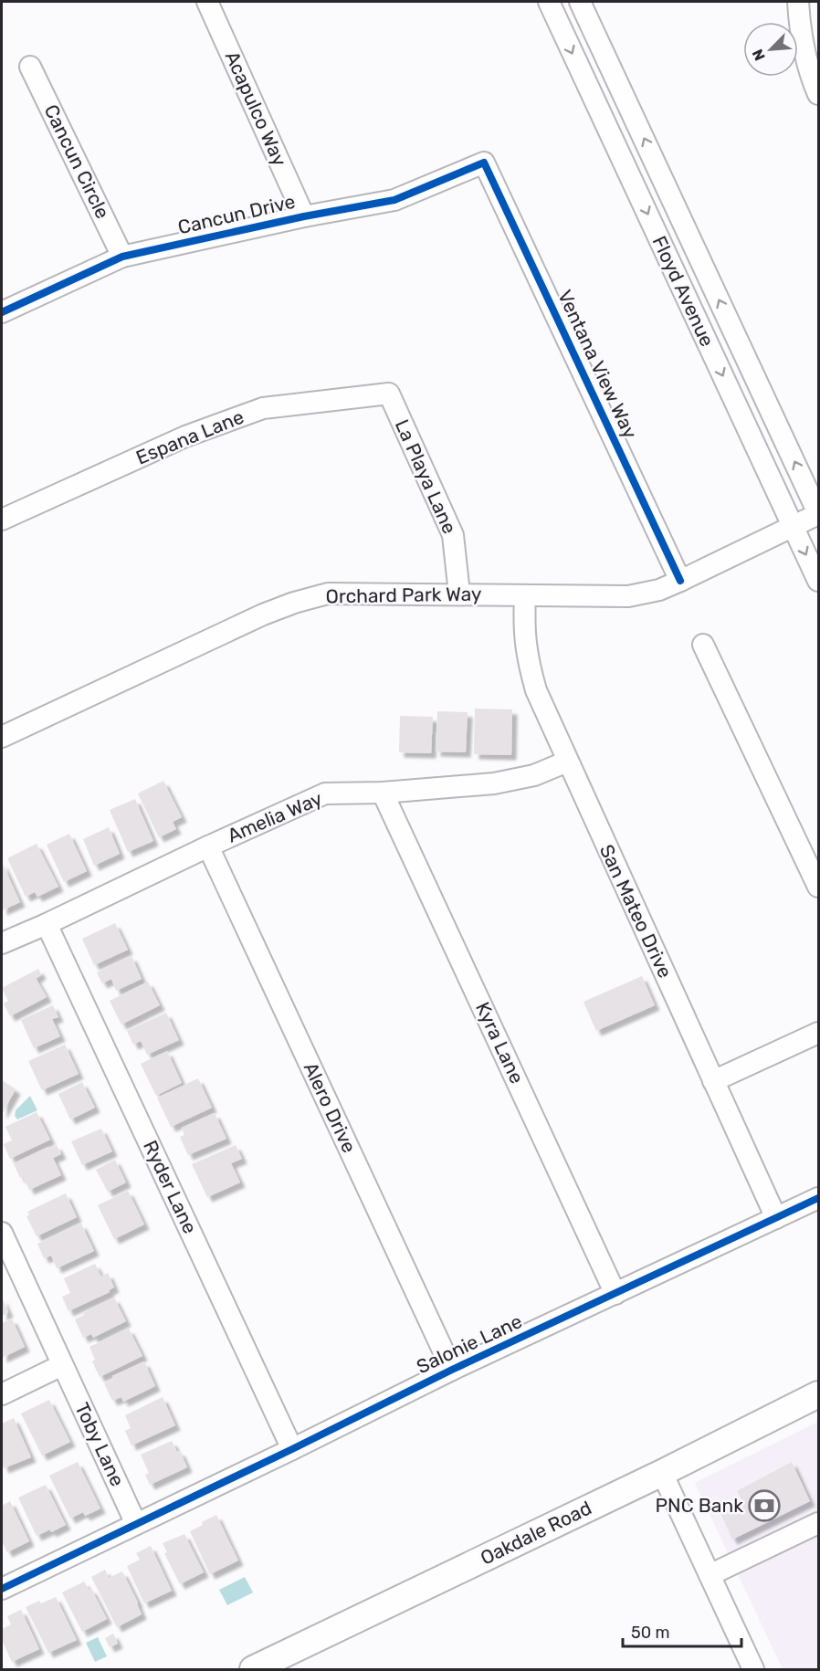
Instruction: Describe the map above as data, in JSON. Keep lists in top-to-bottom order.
{
  "streets": {
    "main road": ["Oakdale Road"],
    "street": [
      "Acapulco Way",
      "Cancun Circle",
      "Cancun Drive",
      "Floyd Avenue",
      "Ventana View Way",
      "Espana Lane",
      "La Playa Lane",
      "Orchard Park Way",
      "Amelia Way",
      "San Mateo Drive",
      "Kyra Lane",
      "Alero Drive",
      "Ryder Lane",
      "Salonie Lane",
      "Toby Lane"
    ]
  },
  "crossings": [
    ["Acapulco Way", "Cancun Drive"],
    ["Cancun Circle", "Cancun Drive"],
    ["Cancun Drive", "Ventana View Way"],
    ["Floyd Avenue", "Orchard Park Way"],
    ["Ventana View Way", "Orchard Park Way"],
    ["Espana Lane", "La Playa Lane"],
    ["La Playa Lane", "Orchard Park Way"],
    ["Orchard Park Way", "San Mateo Drive"],
    ["Amelia Way", "San Mateo Drive"],
    ["Amelia Way", "Kyra Lane"],
    ["Amelia Way", "Alero Drive"],
    ["Amelia Way", "Ryder Lane"],
    ["San Mateo Drive", "Salonie Lane"],
    ["Kyra Lane", "Salonie Lane"],
    ["Alero Drive", "Salonie Lane"],
    ["Ryder Lane", "Salonie Lane"],
    ["Salonie Lane", "Toby Lane"]
  ],
  "places": {
    "bank": ["PNC Bank"]
  },
  "scale_bar": "50 m",
  "north": "bottom left"
}
